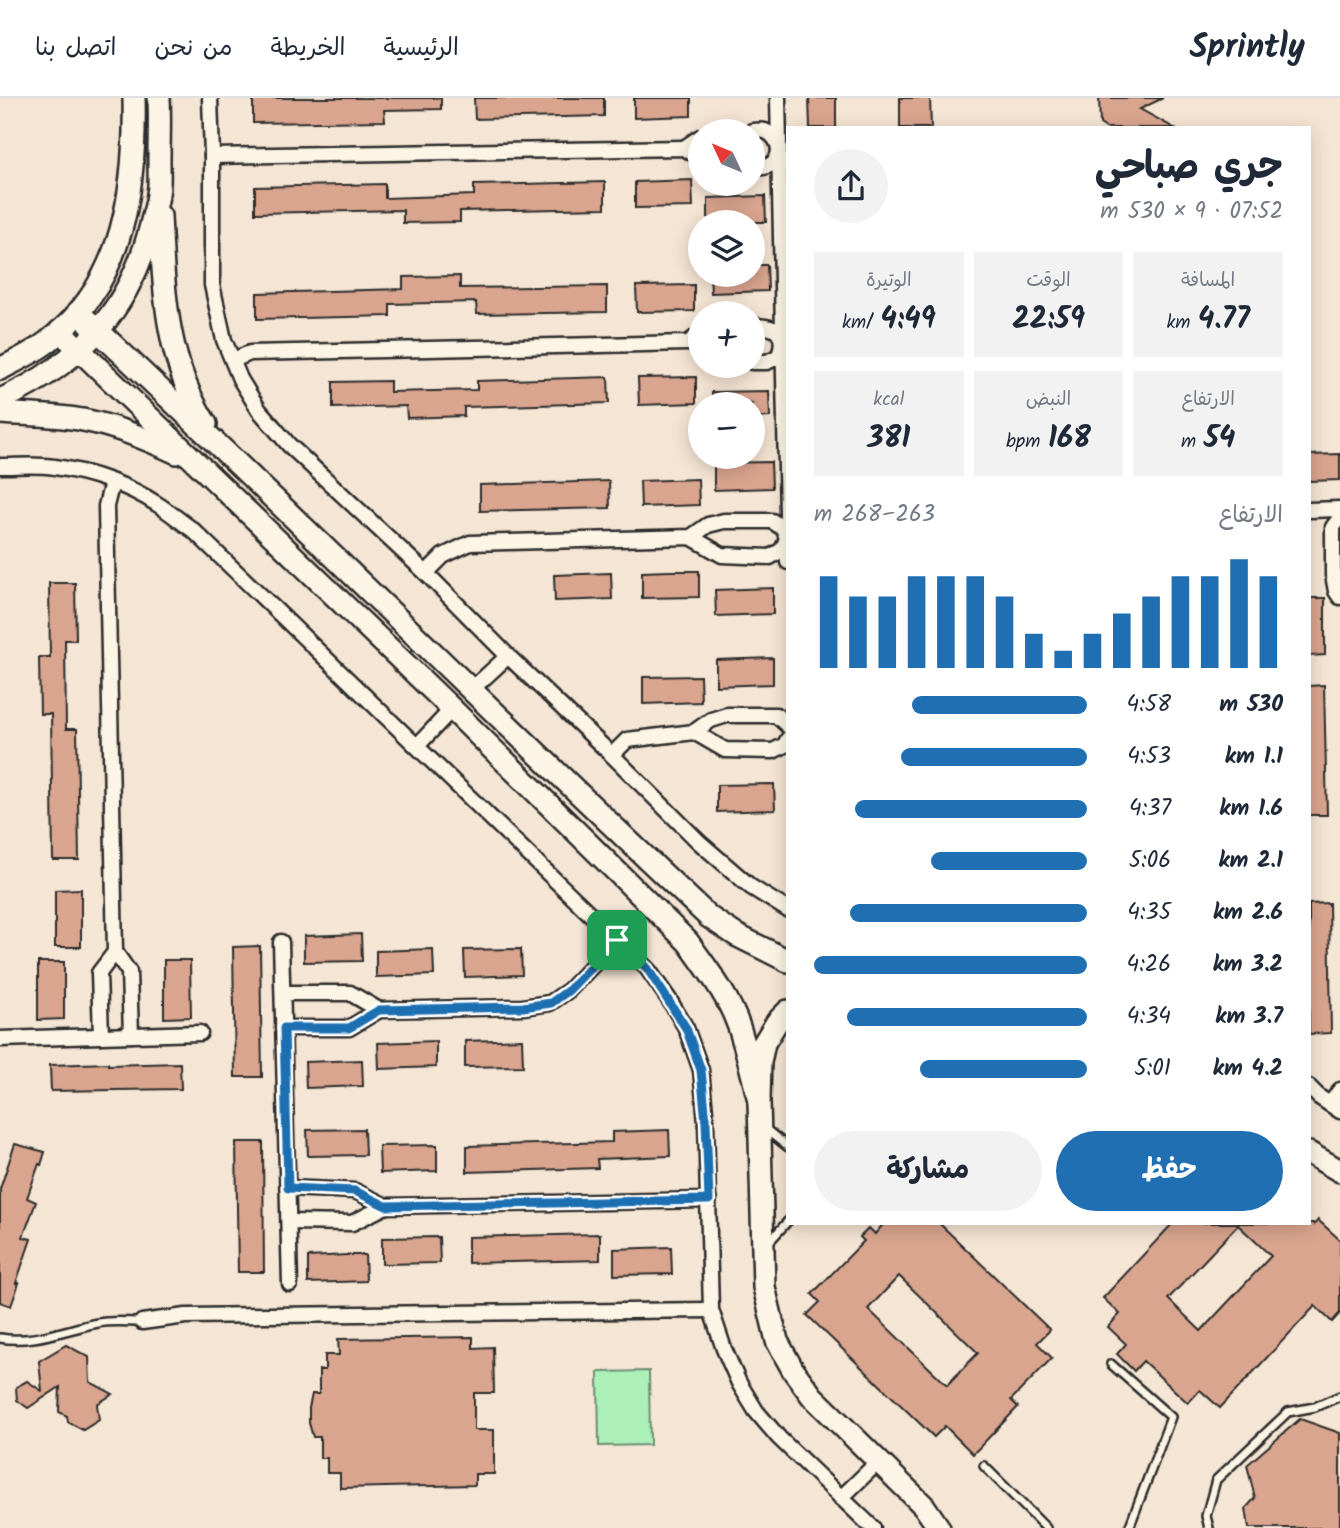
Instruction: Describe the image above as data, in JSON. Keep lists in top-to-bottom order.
{
  "north": "top left",
  "page": {
    "header": "Sprintly",
    "nav": [
      "الرئيسية",
      "الخريطة",
      "من نحن",
      "اتصل بنا"
    ],
    "map_buttons": ["+", "−"],
    "heading": ["جري صباحي", "07:52 · 9 × 530 m"],
    "stats": [
      ["المسافة", "4.77 km"],
      ["الوقت", "22:59"],
      ["الوتيرة", "4:49 /km"],
      ["الارتفاع", "54 m"],
      ["النبض", "168 bpm"],
      ["kcal", "381"]
    ],
    "chart": ["الارتفاع", "263–268 m"],
    "list": [
      {
        "name": "530 m",
        "note": "4:58"
      },
      {
        "name": "1.1 km",
        "note": "4:53"
      },
      {
        "name": "1.6 km",
        "note": "4:37"
      },
      {
        "name": "2.1 km",
        "note": "5:06"
      },
      {
        "name": "2.6 km",
        "note": "4:35"
      },
      {
        "name": "3.2 km",
        "note": "4:26"
      },
      {
        "name": "3.7 km",
        "note": "4:34"
      },
      {
        "name": "4.2 km",
        "note": "5:01"
      }
    ],
    "buttons": ["حفظ", "مشاركة"]
  }
}
